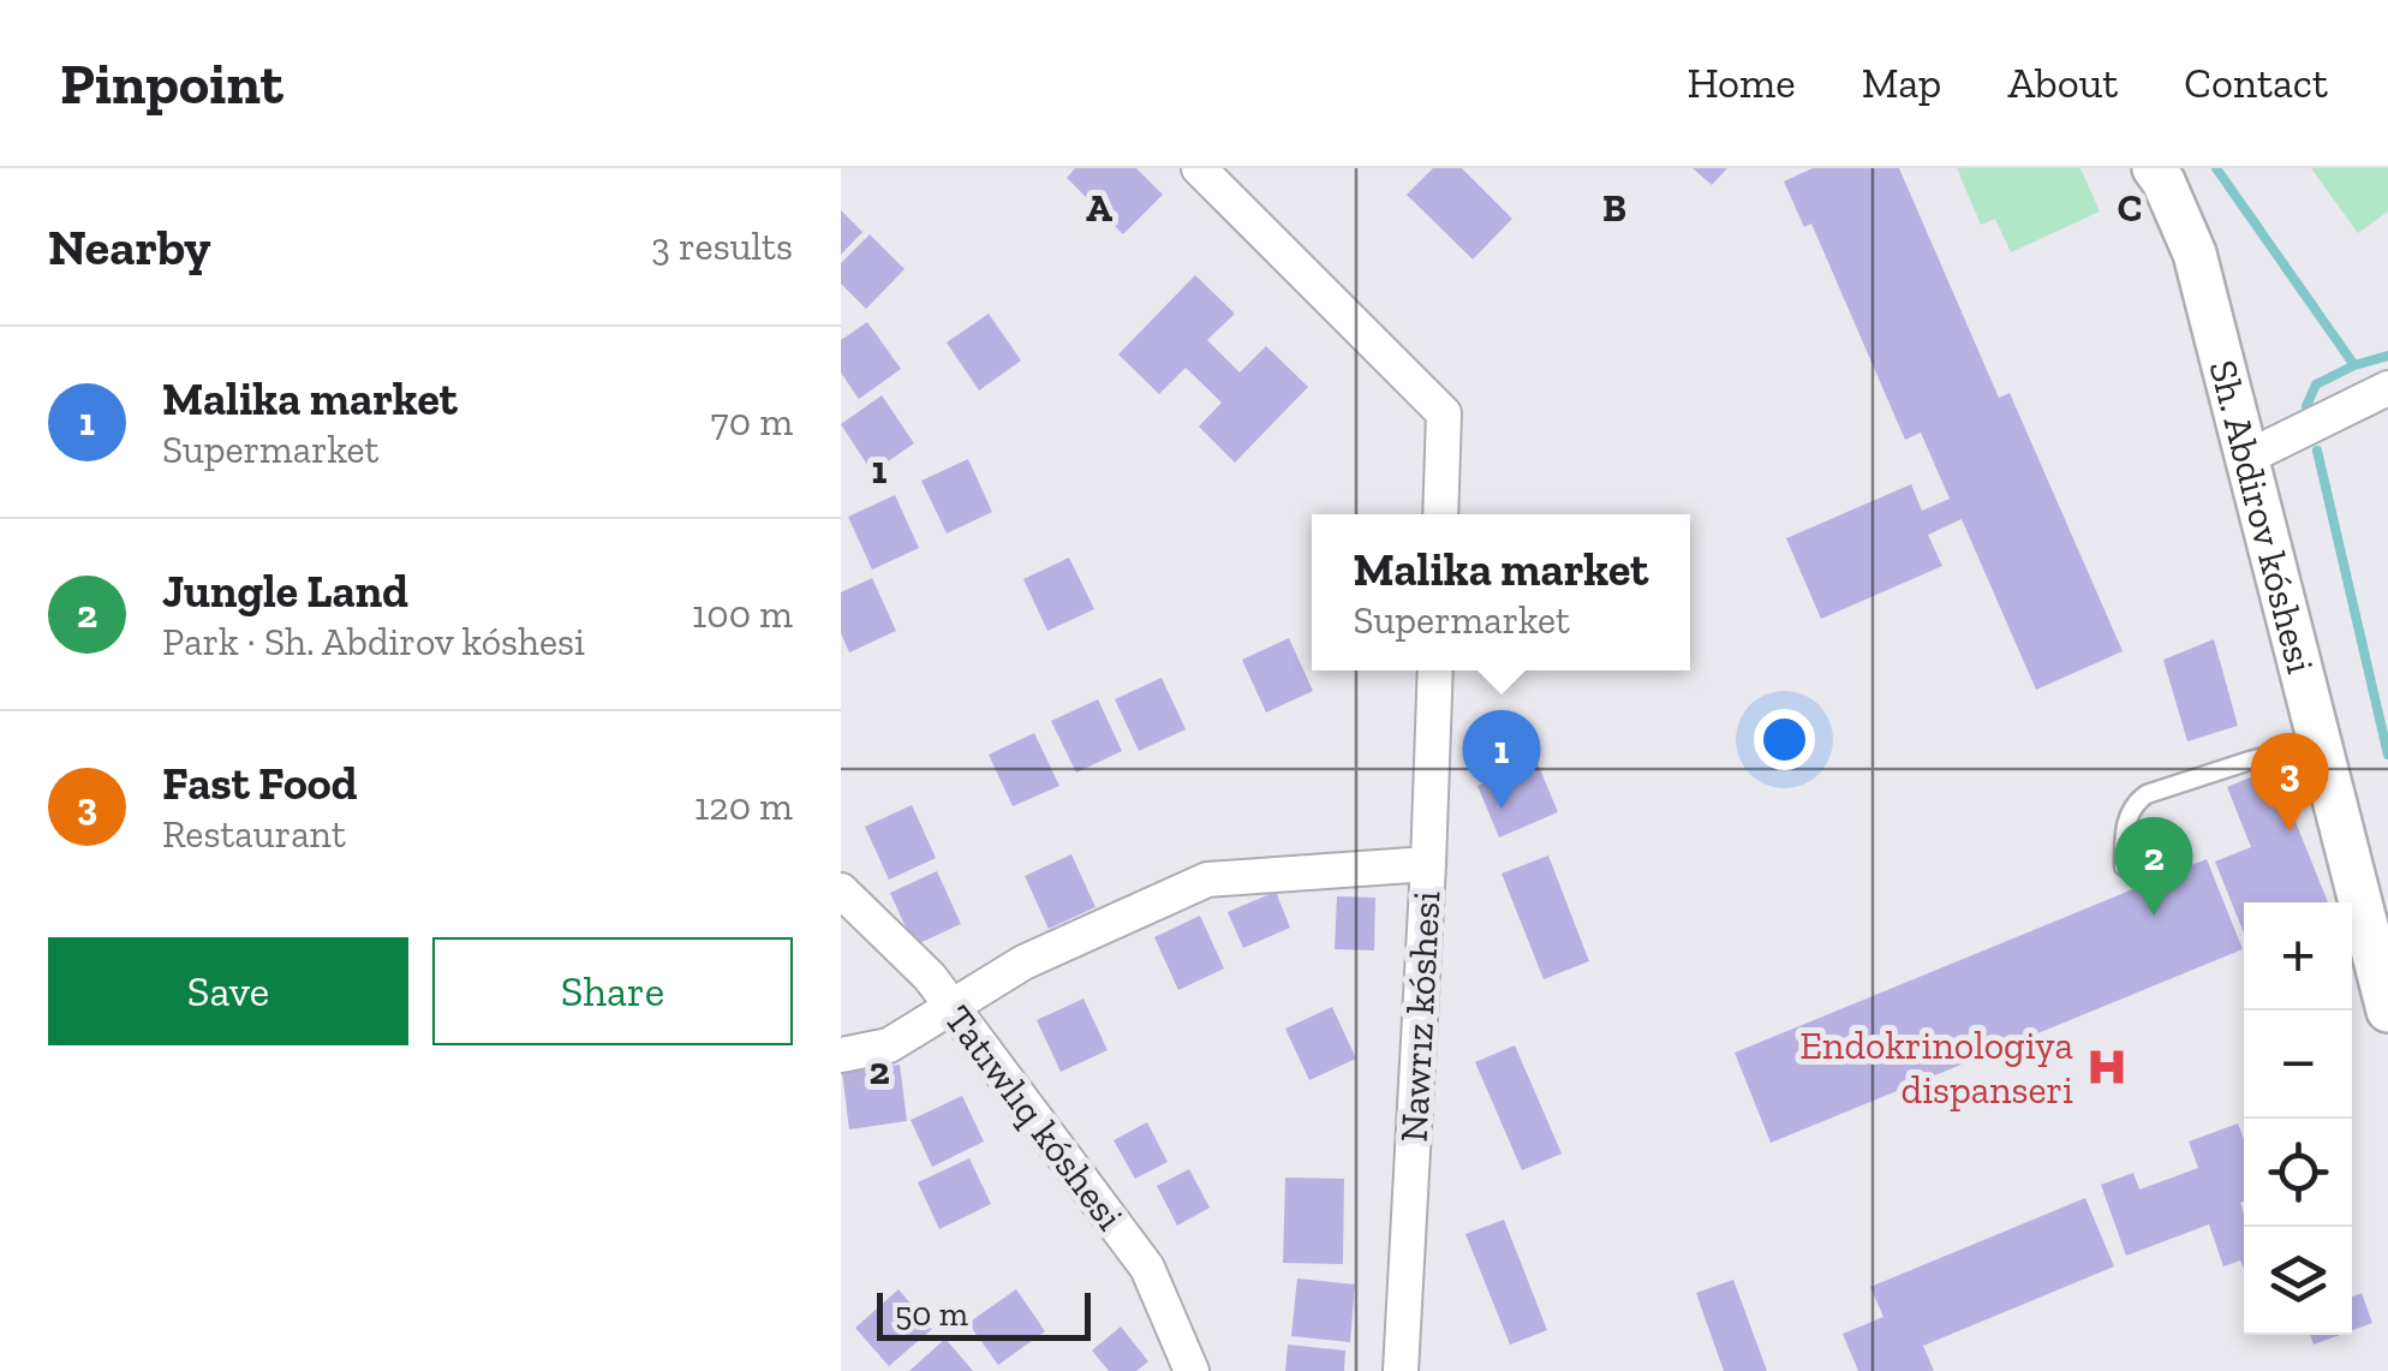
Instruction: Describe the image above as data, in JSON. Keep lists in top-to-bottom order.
{
  "streets": {
    "street": ["Sh. Abdirov kóshesi", "Nawrız kóshesi", "Tatıwlıq kóshesi"]
  },
  "places": {
    "hospital": ["Endokrinologiya dispanseri"]
  },
  "scale_bar": "50 m",
  "page": {
    "header": "Pinpoint",
    "nav": [
      "Home",
      "Map",
      "About",
      "Contact"
    ],
    "heading": ["Nearby", "3 results"],
    "list": [
      {
        "mark": "1",
        "name": "Malika market",
        "note": "Supermarket",
        "value": "70 m"
      },
      {
        "mark": "2",
        "name": "Jungle Land",
        "note": "Park · Sh. Abdirov kóshesi",
        "value": "100 m"
      },
      {
        "mark": "3",
        "name": "Fast Food",
        "note": "Restaurant",
        "value": "120 m"
      }
    ],
    "popup": ["Malika market", "Supermarket"],
    "pins": ["1", "3", "2"],
    "buttons": ["Save", "Share"],
    "map_buttons": ["+", "−"],
    "scale": "50 m"
  },
  "grid": {
    "columns": ["A", "B", "C"],
    "rows": ["1", "2"]
  }
}
